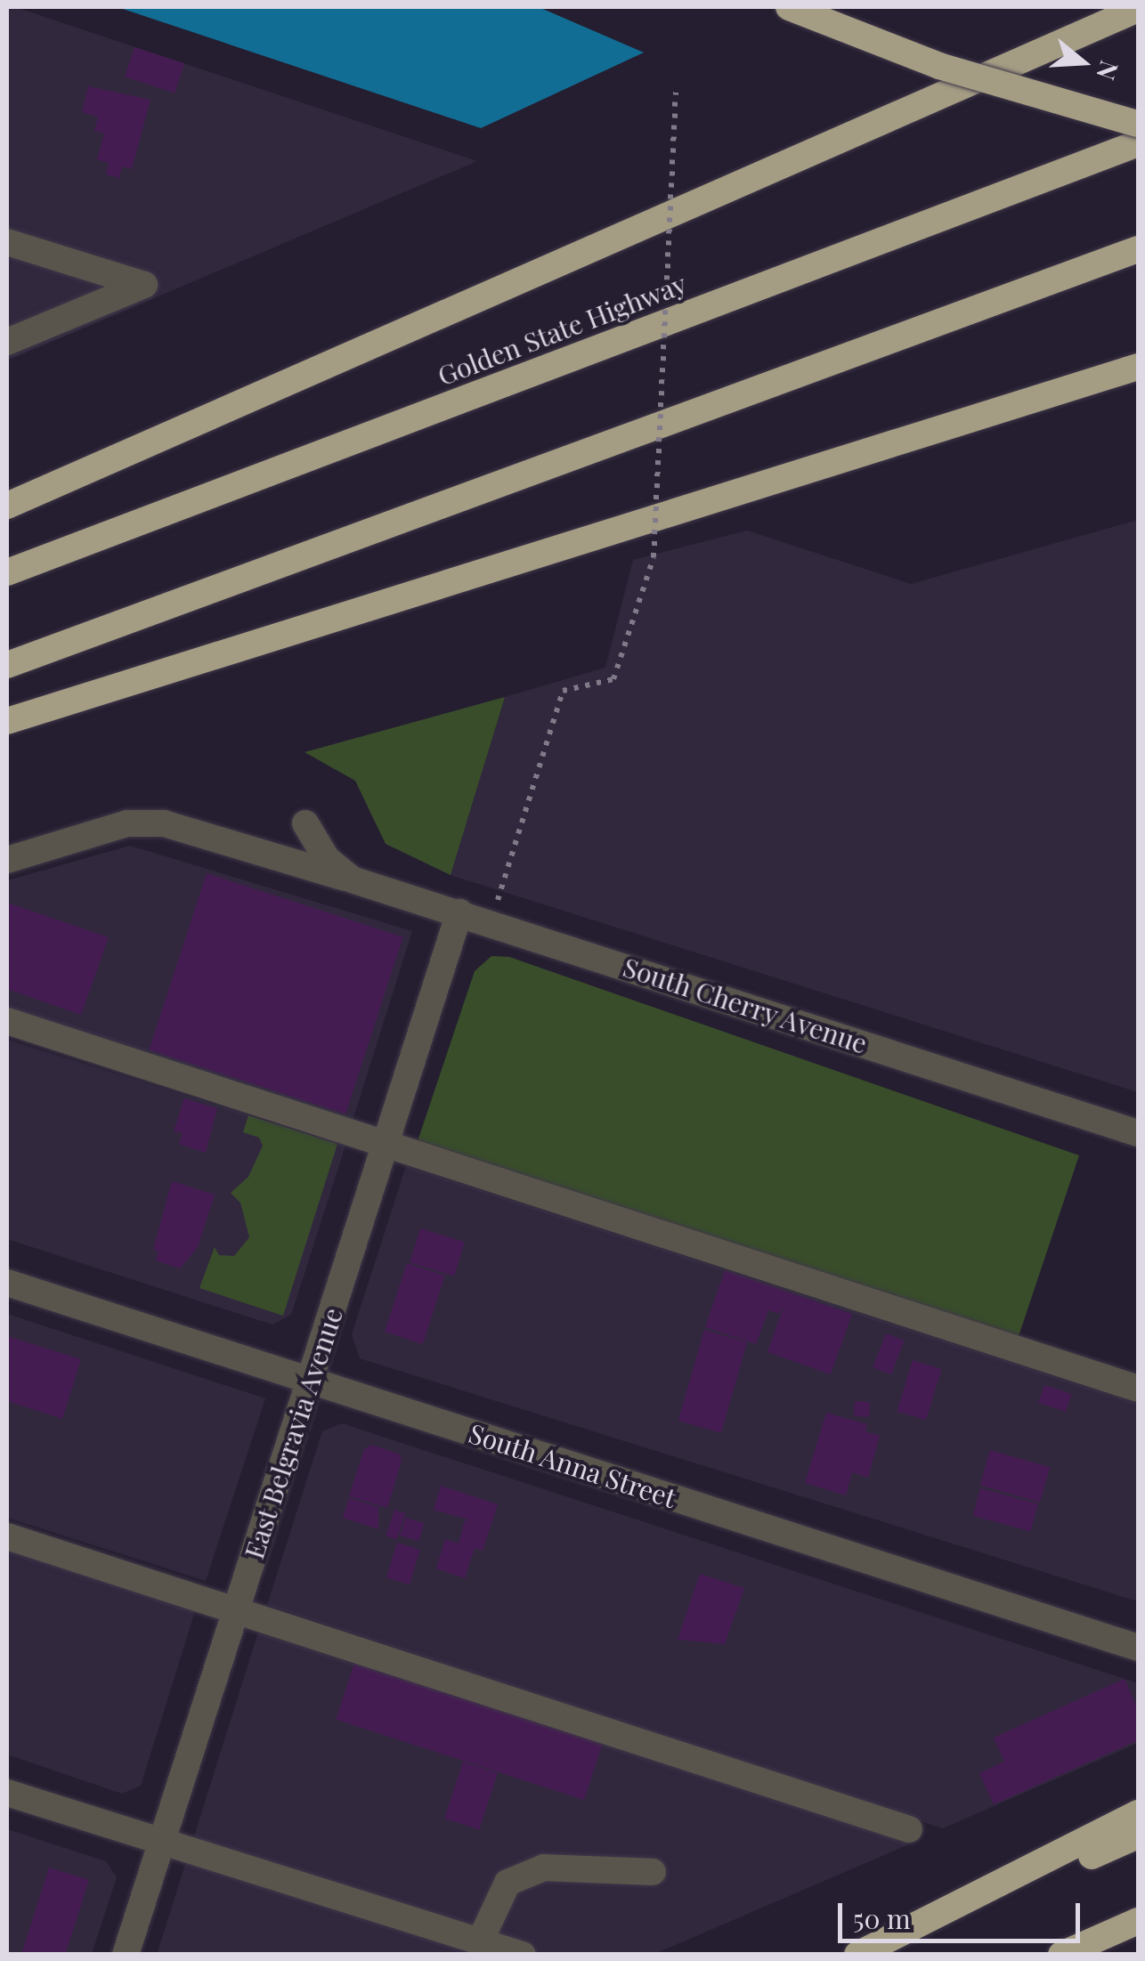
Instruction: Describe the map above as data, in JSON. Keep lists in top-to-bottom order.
{
  "streets": {
    "highway": ["Golden State Highway"],
    "street": ["South Cherry Avenue", "East Belgravia Avenue", "South Anna Street"]
  },
  "crossings": [
    ["South Cherry Avenue", "East Belgravia Avenue"],
    ["East Belgravia Avenue", "South Anna Street"]
  ],
  "scale_bar": "50 m",
  "north": "right"
}
